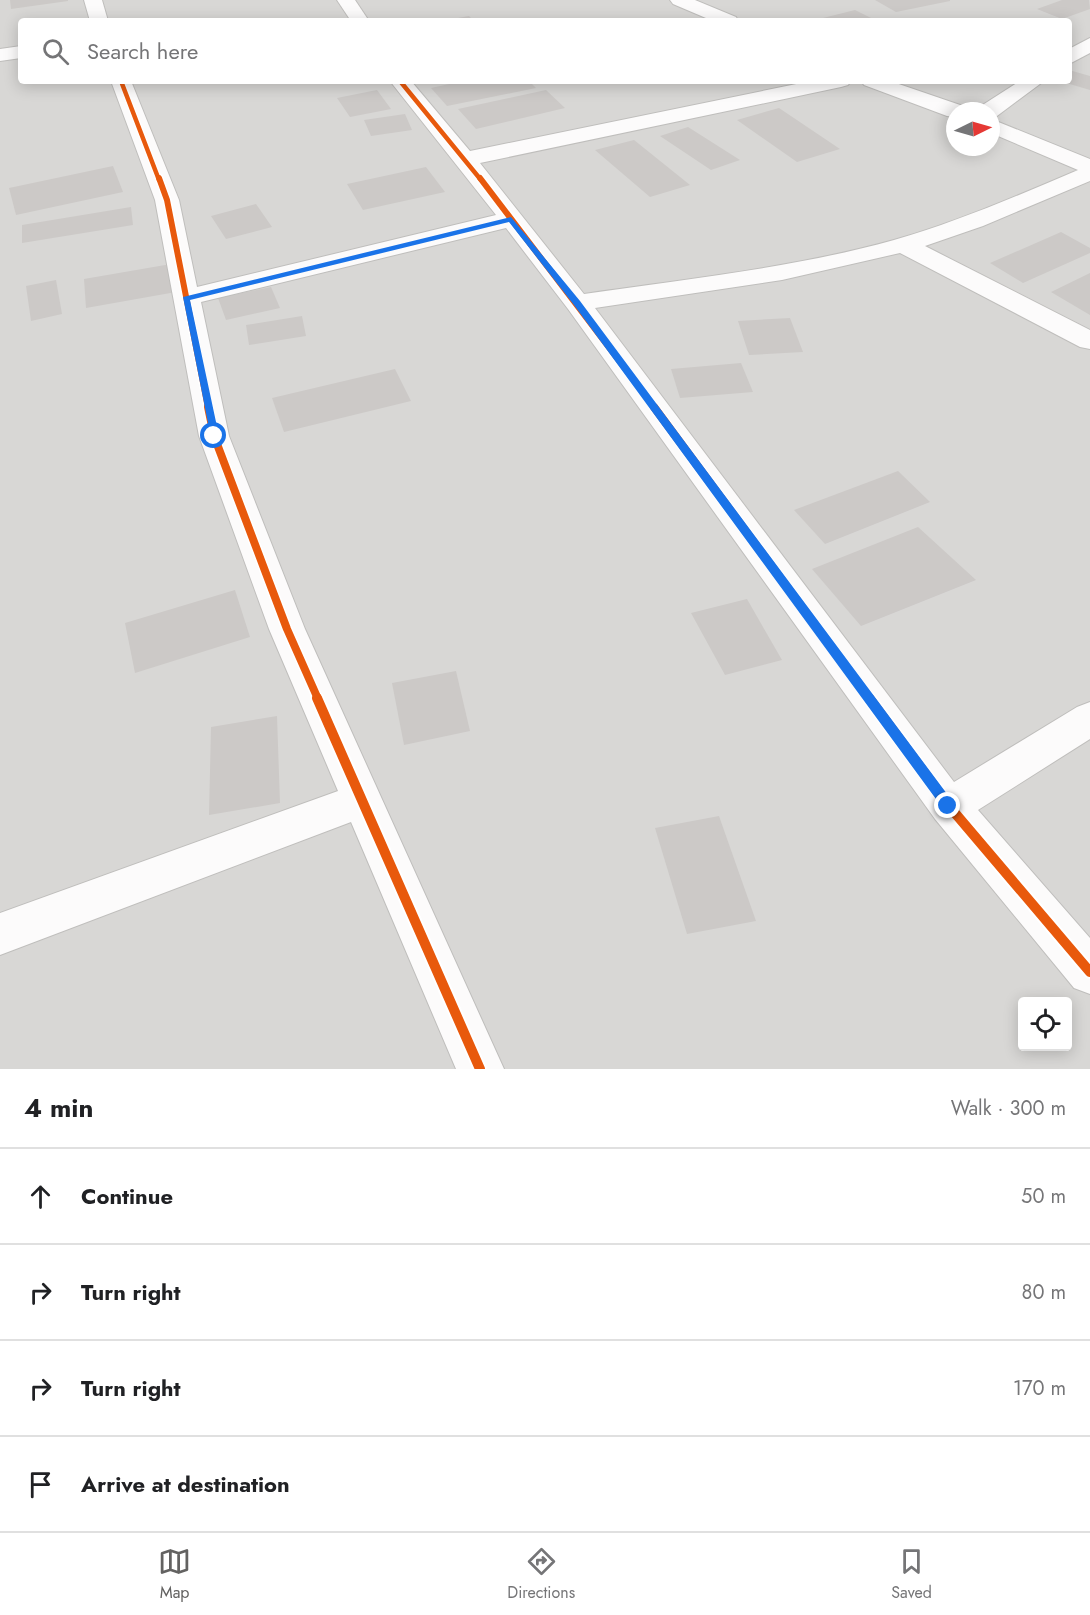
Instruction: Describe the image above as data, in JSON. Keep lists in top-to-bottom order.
{
  "north": "right",
  "page": {
    "search": "Search here",
    "heading": ["4 min", "Walk · 300 m"],
    "list": [
      ["Continue", "50 m"],
      ["Turn right", "80 m"],
      ["Turn right", "170 m"],
      "Arrive at destination"
    ],
    "nav": ["Map", "Directions", "Saved"]
  }
}
